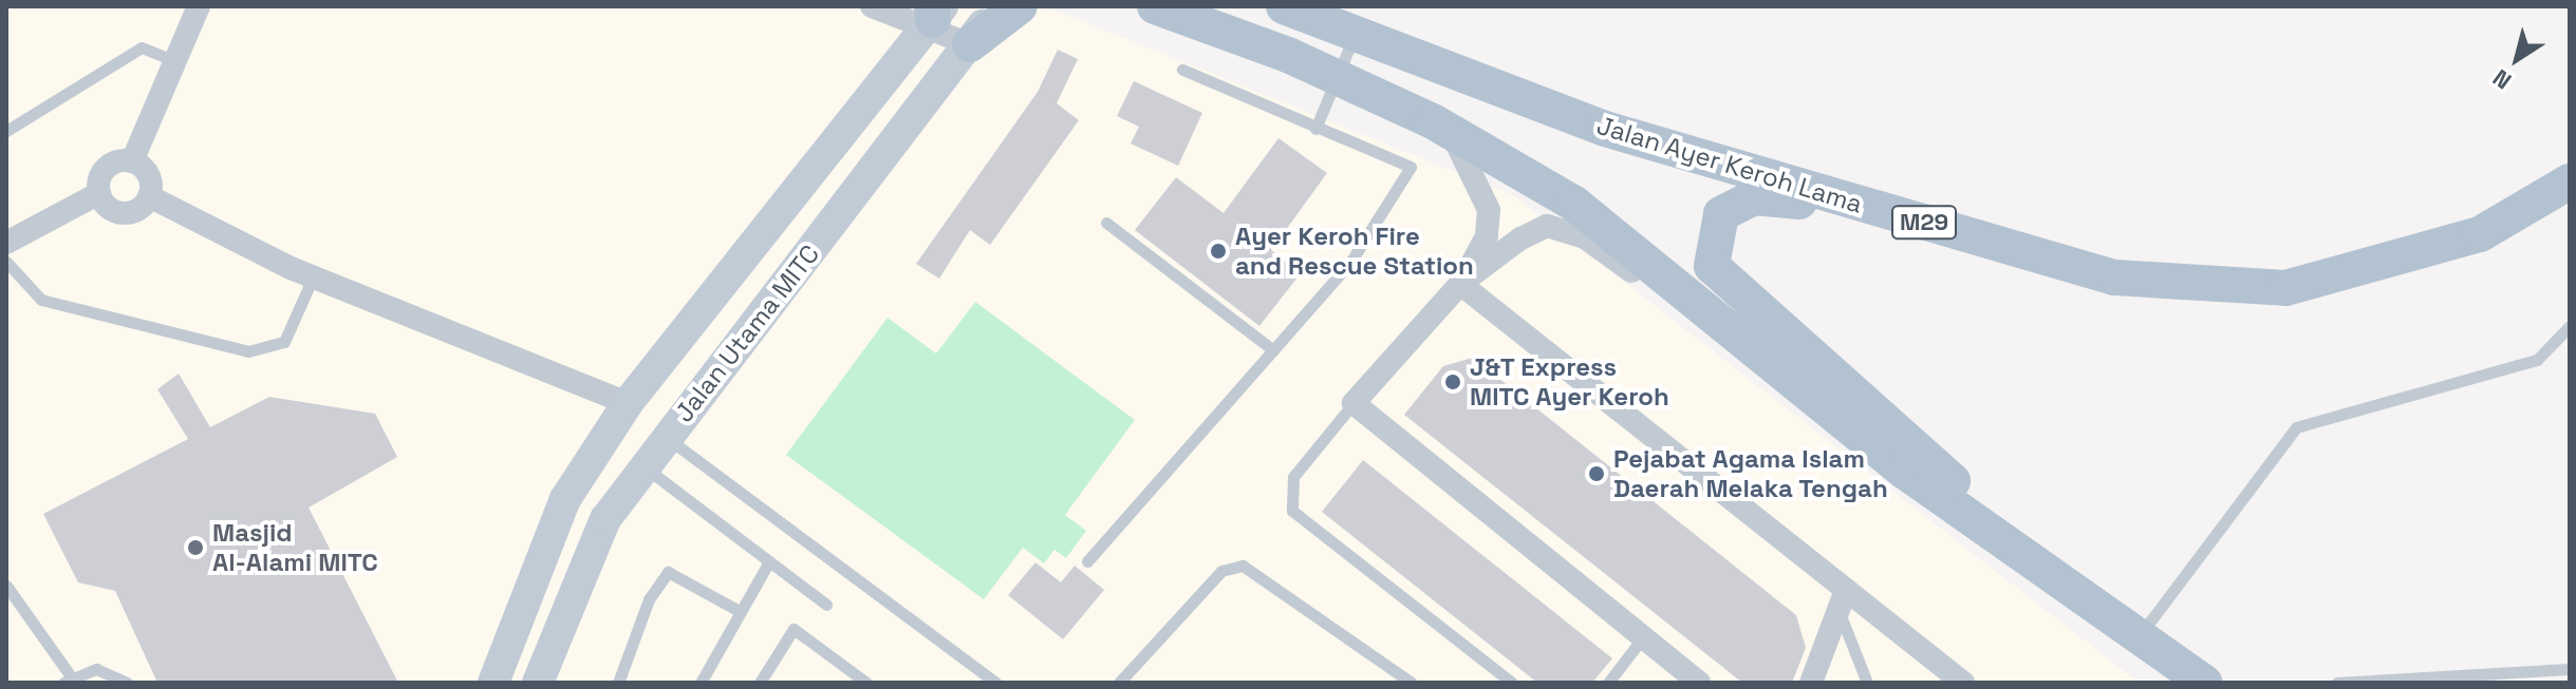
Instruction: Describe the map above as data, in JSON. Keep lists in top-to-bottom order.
{
  "streets": {
    "main road": ["Jalan Ayer Keroh Lama", "M29", "Jalan Utama MITC"]
  },
  "places": [
    "Ayer Keroh Fire and Rescue Station",
    "J&T Express MITC Ayer Keroh",
    "Pejabat Agama Islam Daerah Melaka Tengah",
    "Masjid Al-Alami MITC"
  ],
  "north": "bottom left"
}
